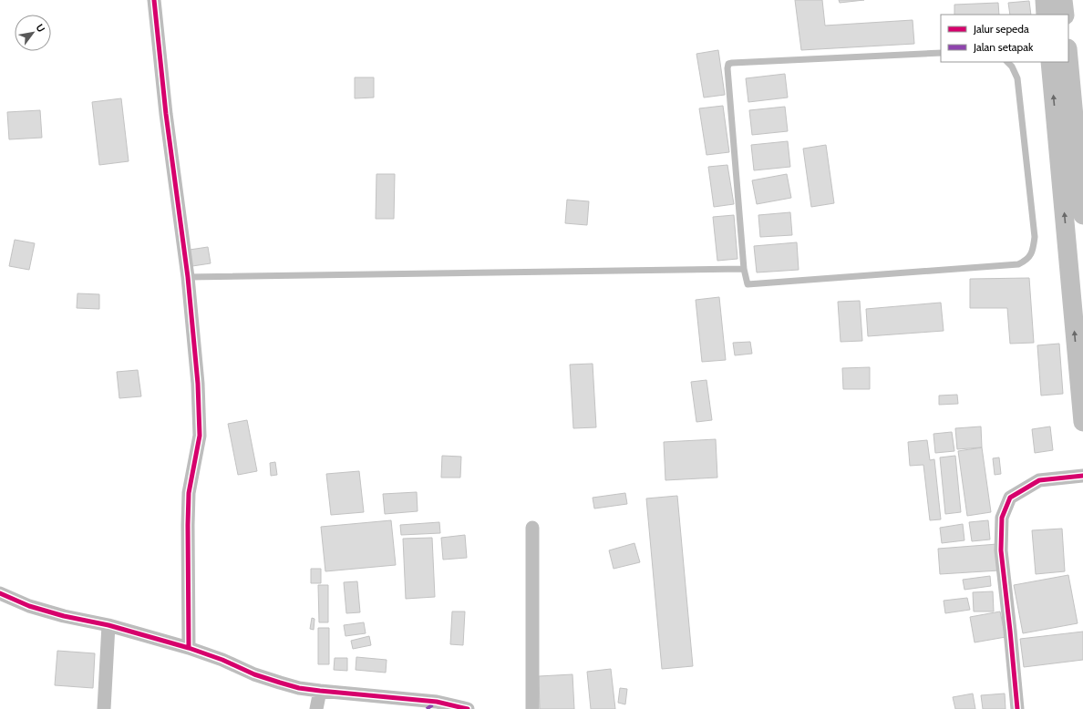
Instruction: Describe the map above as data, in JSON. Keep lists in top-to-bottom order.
{
  "legend": ["Jalur sepeda", "Jalan setapak"],
  "north": "top right"
}
